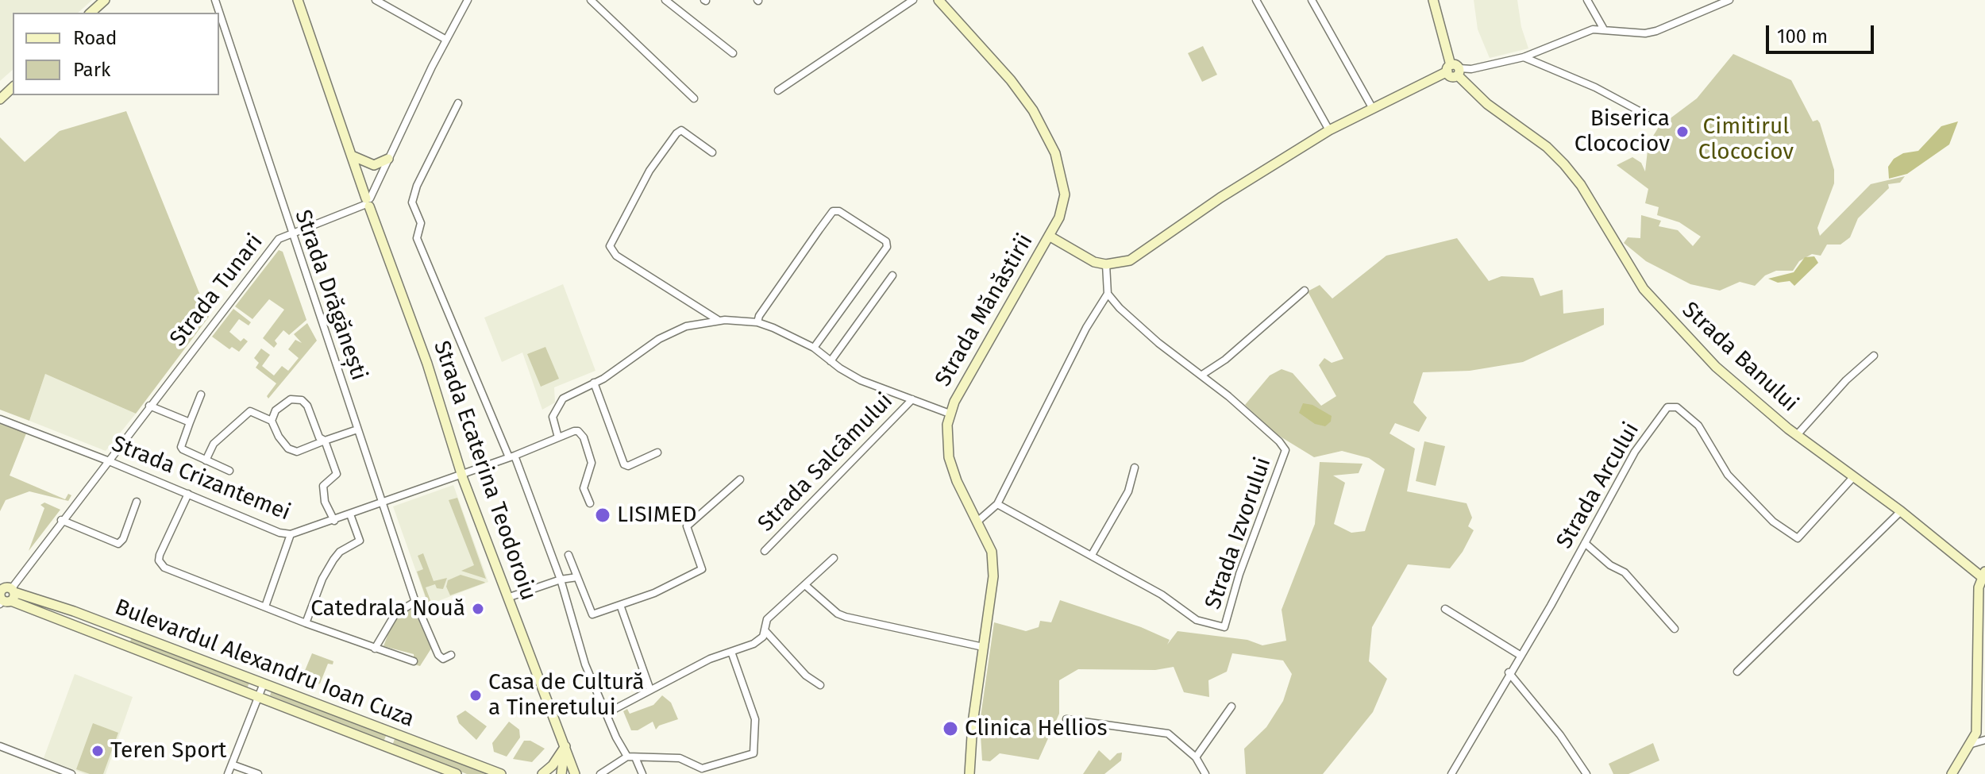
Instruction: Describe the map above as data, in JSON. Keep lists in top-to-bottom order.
{
  "streets": {
    "street": [
      "Strada Tunari",
      "Strada Drăgănești",
      "Strada Mănăstirii",
      "Strada Banului",
      "Strada Salcâmului",
      "Strada Ecaterina Teodoroiu",
      "Strada Crizantemei",
      "Strada Arcului",
      "Strada Izvorului",
      "Bulevardul Alexandru Ioan Cuza"
    ]
  },
  "crossings": [
    ["Strada Tunari", "Strada Drăgănești"],
    ["Strada Tunari", "Strada Ecaterina Teodoroiu"],
    ["Strada Tunari", "Strada Crizantemei"],
    ["Strada Tunari", "Bulevardul Alexandru Ioan Cuza"],
    ["Strada Drăgănești", "Strada Crizantemei"],
    ["Strada Mănăstirii", "Strada Salcâmului"],
    ["Strada Banului", "Strada Arcului"],
    ["Strada Salcâmului", "Strada Crizantemei"],
    ["Strada Ecaterina Teodoroiu", "Strada Crizantemei"]
  ],
  "parks": ["Cimitirul Clocociov"],
  "places": [
    "Biserica Clocociov",
    "LISIMED",
    "Catedrala Nouă",
    "Casa de Cultură a Tineretului",
    "Clinica Hellios",
    "Teren Sport"
  ],
  "legend": ["Road", "Park"],
  "scale_bar": "100 m"
}
